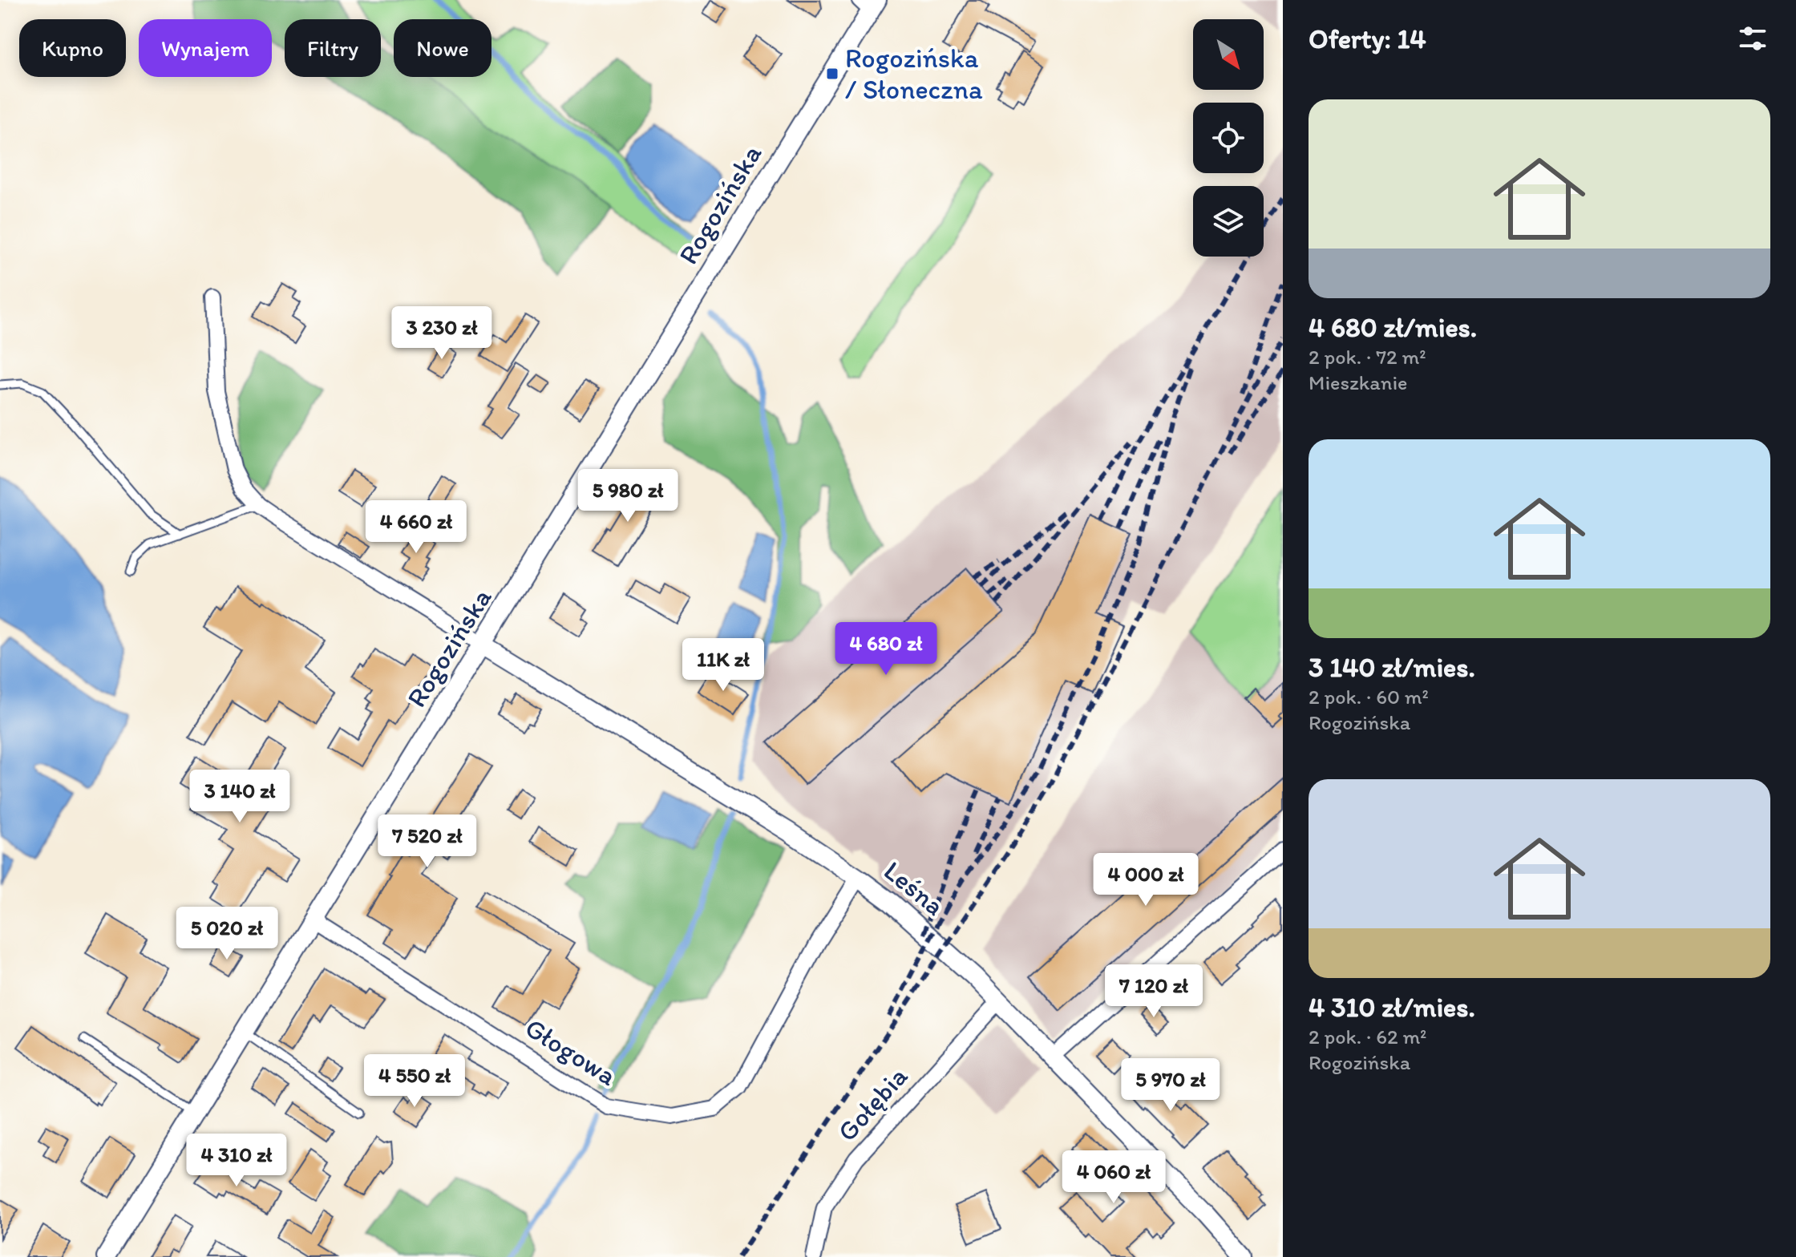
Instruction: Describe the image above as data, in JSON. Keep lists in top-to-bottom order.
{
  "streets": {
    "street": [
      "Rogozińska",
      "Leśna",
      "Głogowa",
      "Gołębia"
    ]
  },
  "crossings": [
    ["Rogozińska", "Leśna"],
    ["Rogozińska", "Głogowa"],
    ["Leśna", "Głogowa"],
    ["Leśna", "Gołębia"]
  ],
  "places": {
    "transit": ["Rogozińska / Słoneczna"]
  },
  "north": "bottom right",
  "page": {
    "heading": "Oferty: 14",
    "chip": [
      "Kupno",
      "Wynajem",
      "Filtry",
      "Nowe"
    ],
    "list": [
      {
        "name": "4 680 zł/mies.",
        "note": "2 pok. · 72 m² · Mieszkanie"
      },
      {
        "name": "3 140 zł/mies.",
        "note": "2 pok. · 60 m² · Rogozińska"
      },
      {
        "name": "4 310 zł/mies.",
        "note": "2 pok. · 62 m² · Rogozińska"
      }
    ],
    "price": [
      "3 230 zł",
      "5 980 zł",
      "4 660 zł",
      "4 680 zł",
      "11K zł",
      "3 140 zł",
      "7 520 zł",
      "4 000 zł",
      "5 020 zł",
      "7 120 zł",
      "4 550 zł",
      "5 970 zł",
      "4 310 zł",
      "4 060 zł"
    ]
  }
}
